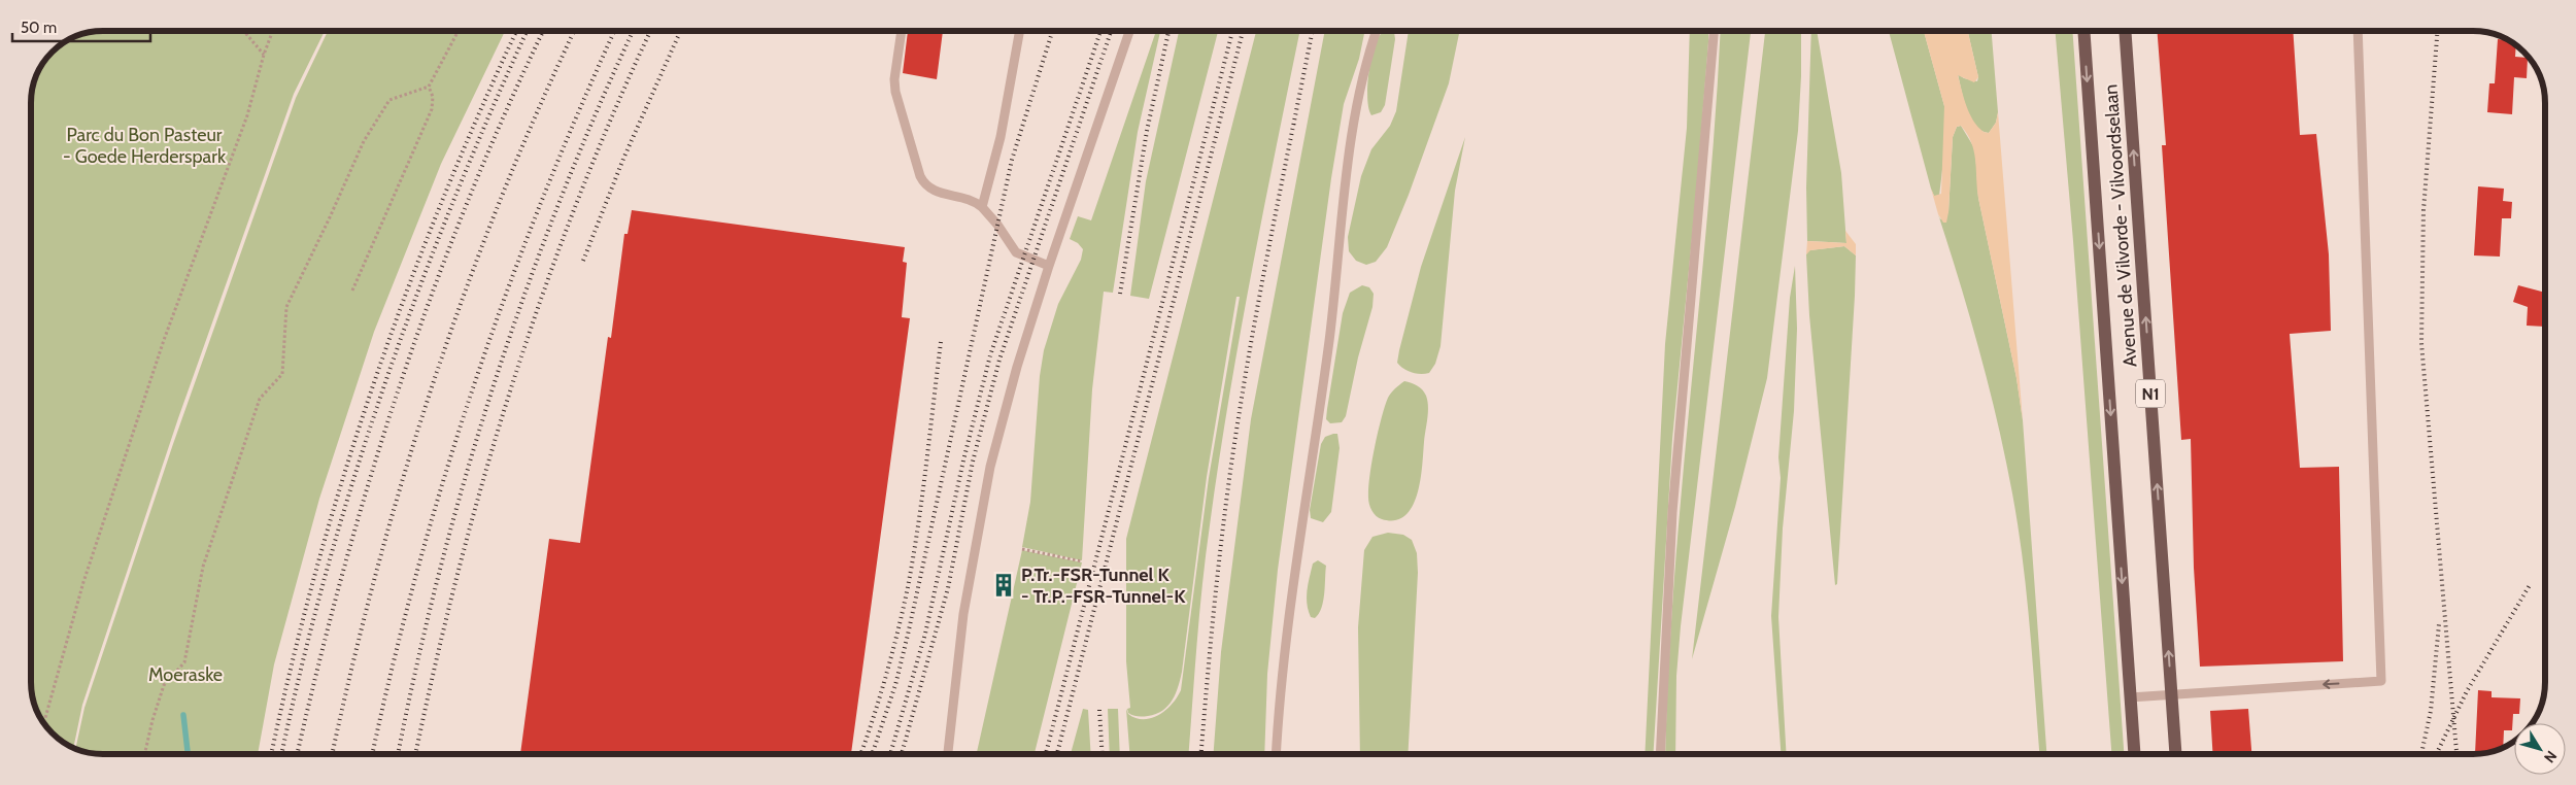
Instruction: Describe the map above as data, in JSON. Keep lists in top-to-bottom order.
{
  "streets": {
    "main road": ["Avenue de Vilvorde - Vilvoordselaan", "N1"]
  },
  "parks": ["Parc du Bon Pasteur - Goede Herderspark", "Moeraske"],
  "places": {
    "building": ["P.Tr.-FSR-Tunnel K - Tr.P.-FSR-Tunnel-K"]
  },
  "scale_bar": "50 m",
  "north": "bottom right"
}
